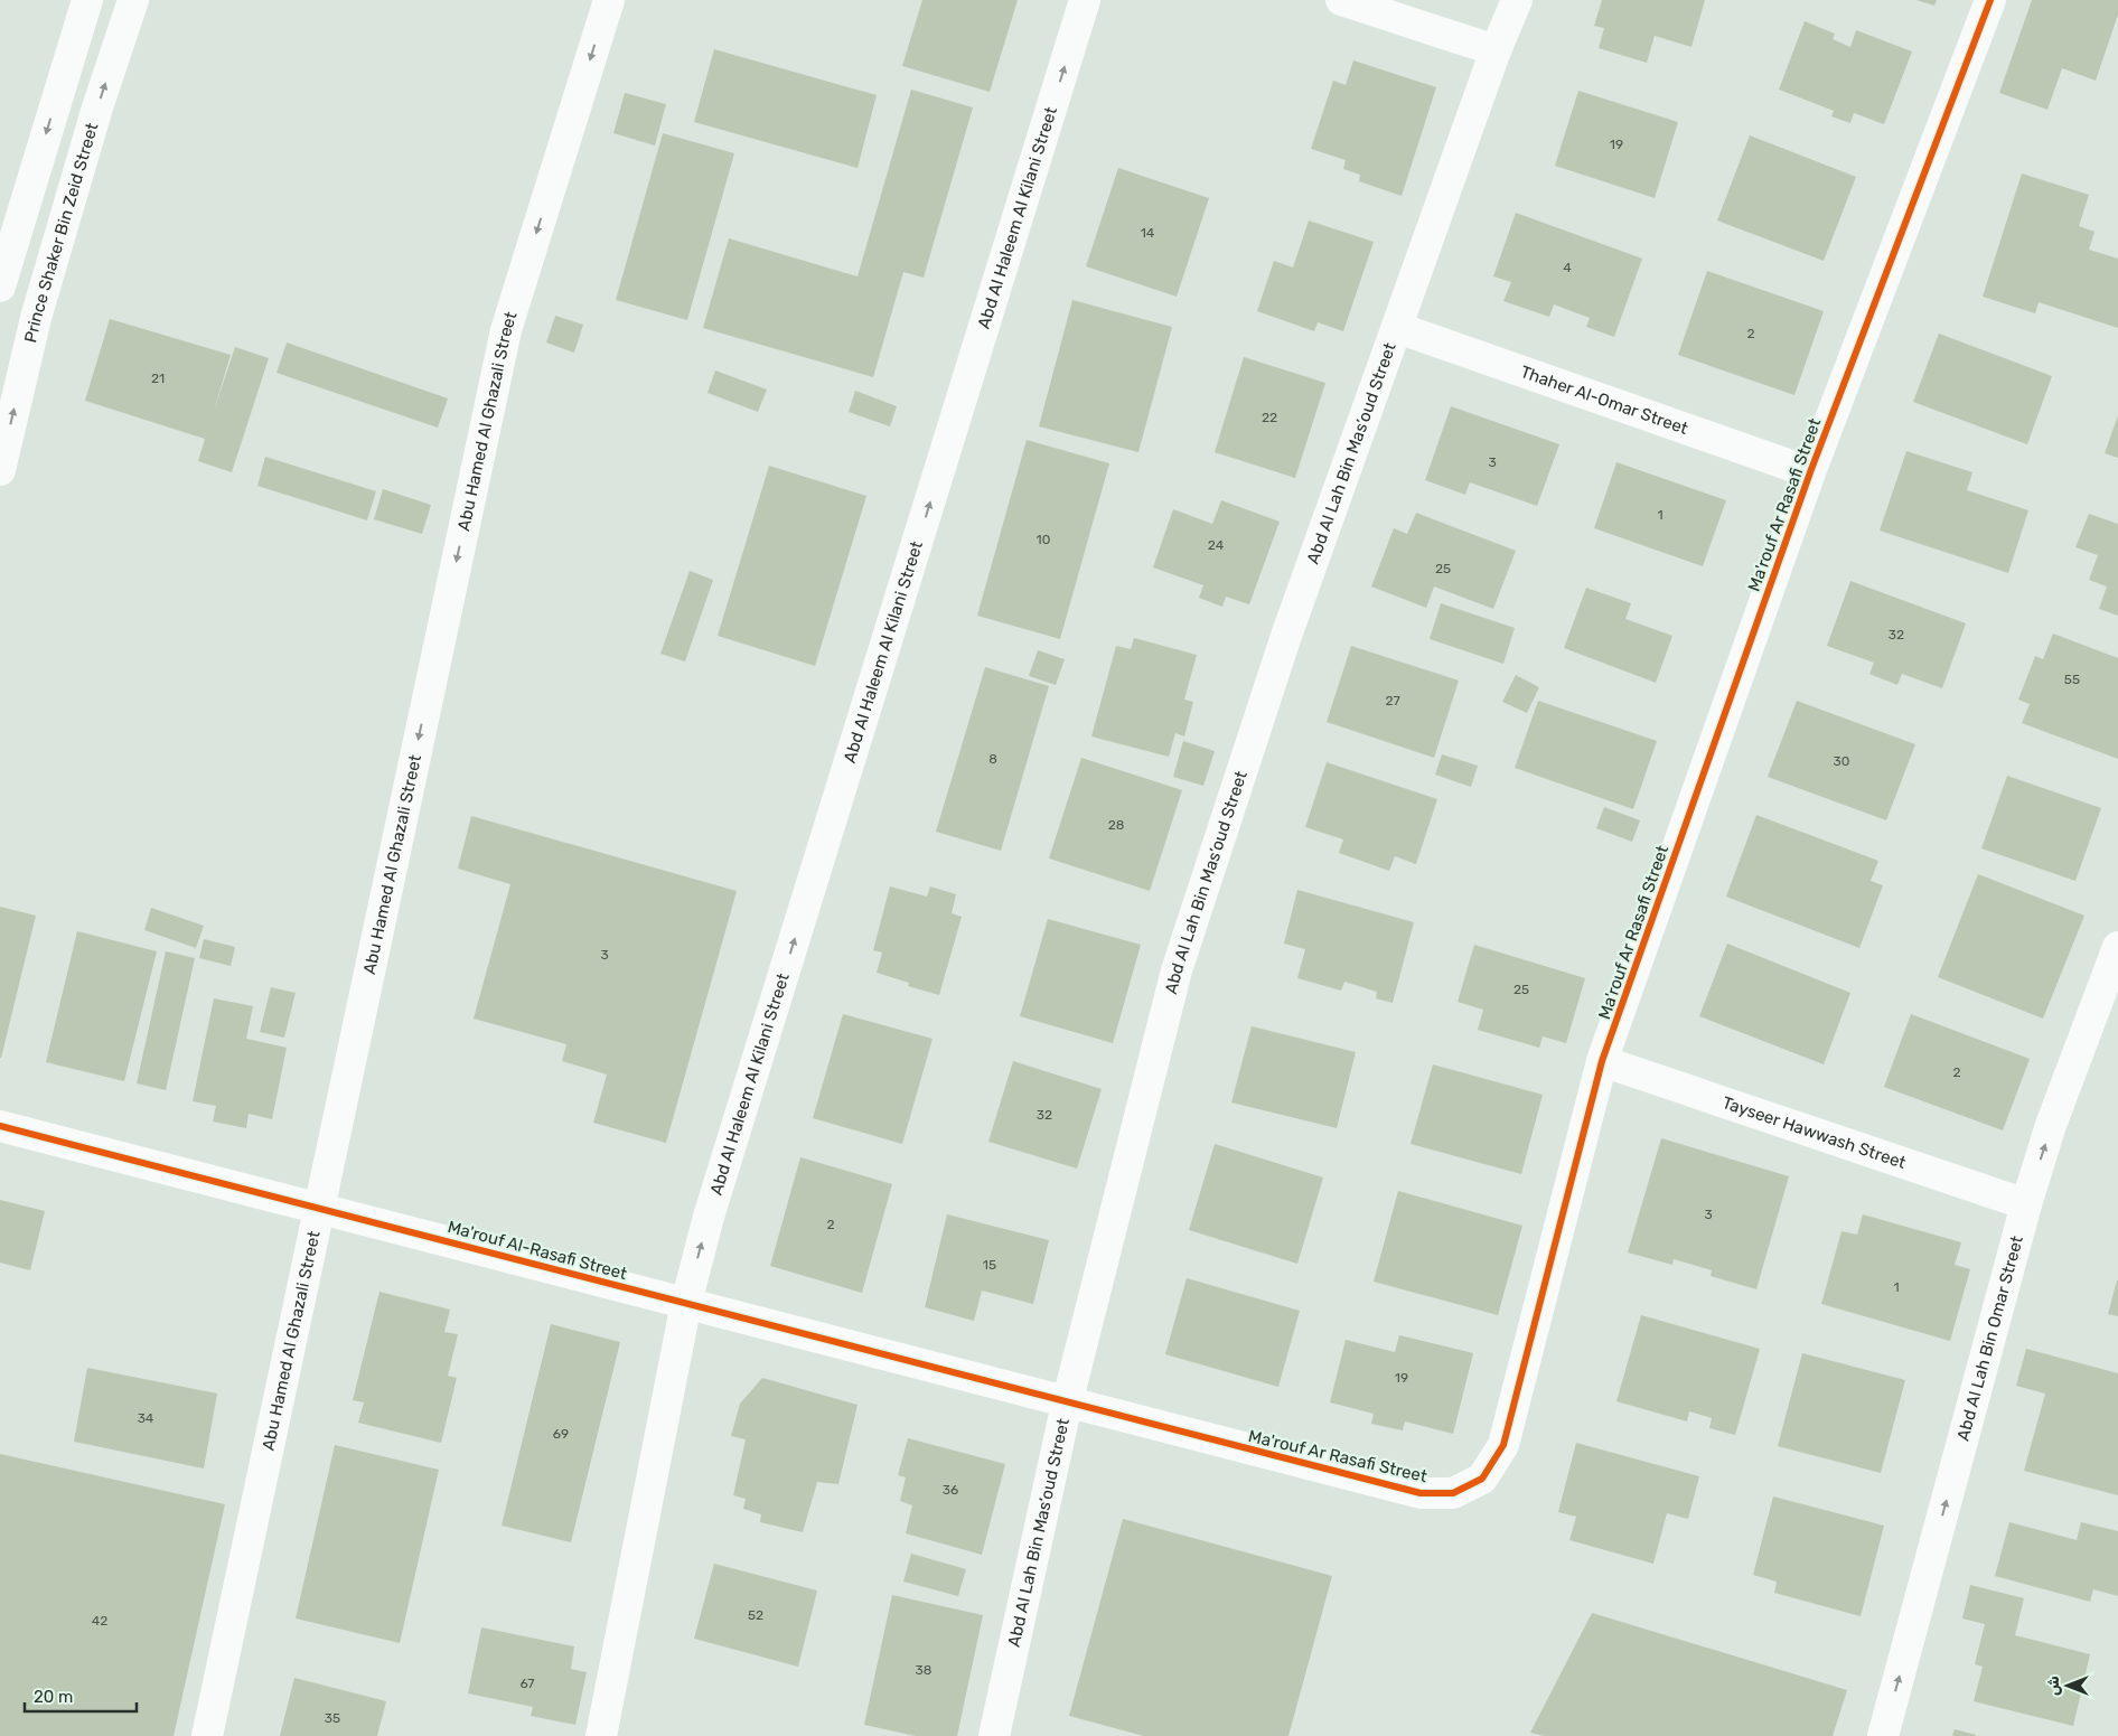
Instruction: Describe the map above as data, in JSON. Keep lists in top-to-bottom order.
{
  "streets": {
    "street": [
      "Abd Al Haleem Al Kilani Street",
      "Prince Shaker Bin Zeid Street",
      "Thaher Al-Omar Street",
      "Abu Hamed Al Ghazali Street",
      "Abd Al Lah Bin Mas’oud Street",
      "Ma'rouf Ar Rasafi Street",
      "Tayseer Hawwash Street",
      "Ma'rouf Al-Rasafi Street",
      "Abd Al Lah Bin Omar Street"
    ]
  },
  "crossings": [
    ["Abd Al Haleem Al Kilani Street", "Ma'rouf Al-Rasafi Street"],
    ["Thaher Al-Omar Street", "Abd Al Lah Bin Mas’oud Street"],
    ["Thaher Al-Omar Street", "Ma'rouf Ar Rasafi Street"],
    ["Abu Hamed Al Ghazali Street", "Ma'rouf Al-Rasafi Street"],
    ["Abd Al Lah Bin Mas’oud Street", "Ma'rouf Ar Rasafi Street"],
    ["Abd Al Lah Bin Mas’oud Street", "Ma'rouf Al-Rasafi Street"],
    ["Ma'rouf Ar Rasafi Street", "Tayseer Hawwash Street"],
    ["Ma'rouf Ar Rasafi Street", "Ma'rouf Al-Rasafi Street"],
    ["Tayseer Hawwash Street", "Abd Al Lah Bin Omar Street"]
  ],
  "one_way": ["Abd Al Haleem Al Kilani Street", "Abu Hamed Al Ghazali Street", "Abd Al Lah Bin Omar Street"],
  "house_numbers": [
    "19",
    "14",
    "4",
    "2",
    "21",
    "22",
    "3",
    "1",
    "10",
    "24",
    "25",
    "32",
    "55",
    "27",
    "8",
    "30",
    "28",
    "3",
    "25",
    "2",
    "32",
    "3",
    "2",
    "15",
    "1",
    "19",
    "34",
    "69",
    "36",
    "52",
    "42",
    "38",
    "67",
    "35"
  ],
  "scale_bar": "20 m",
  "north": "left"
}
